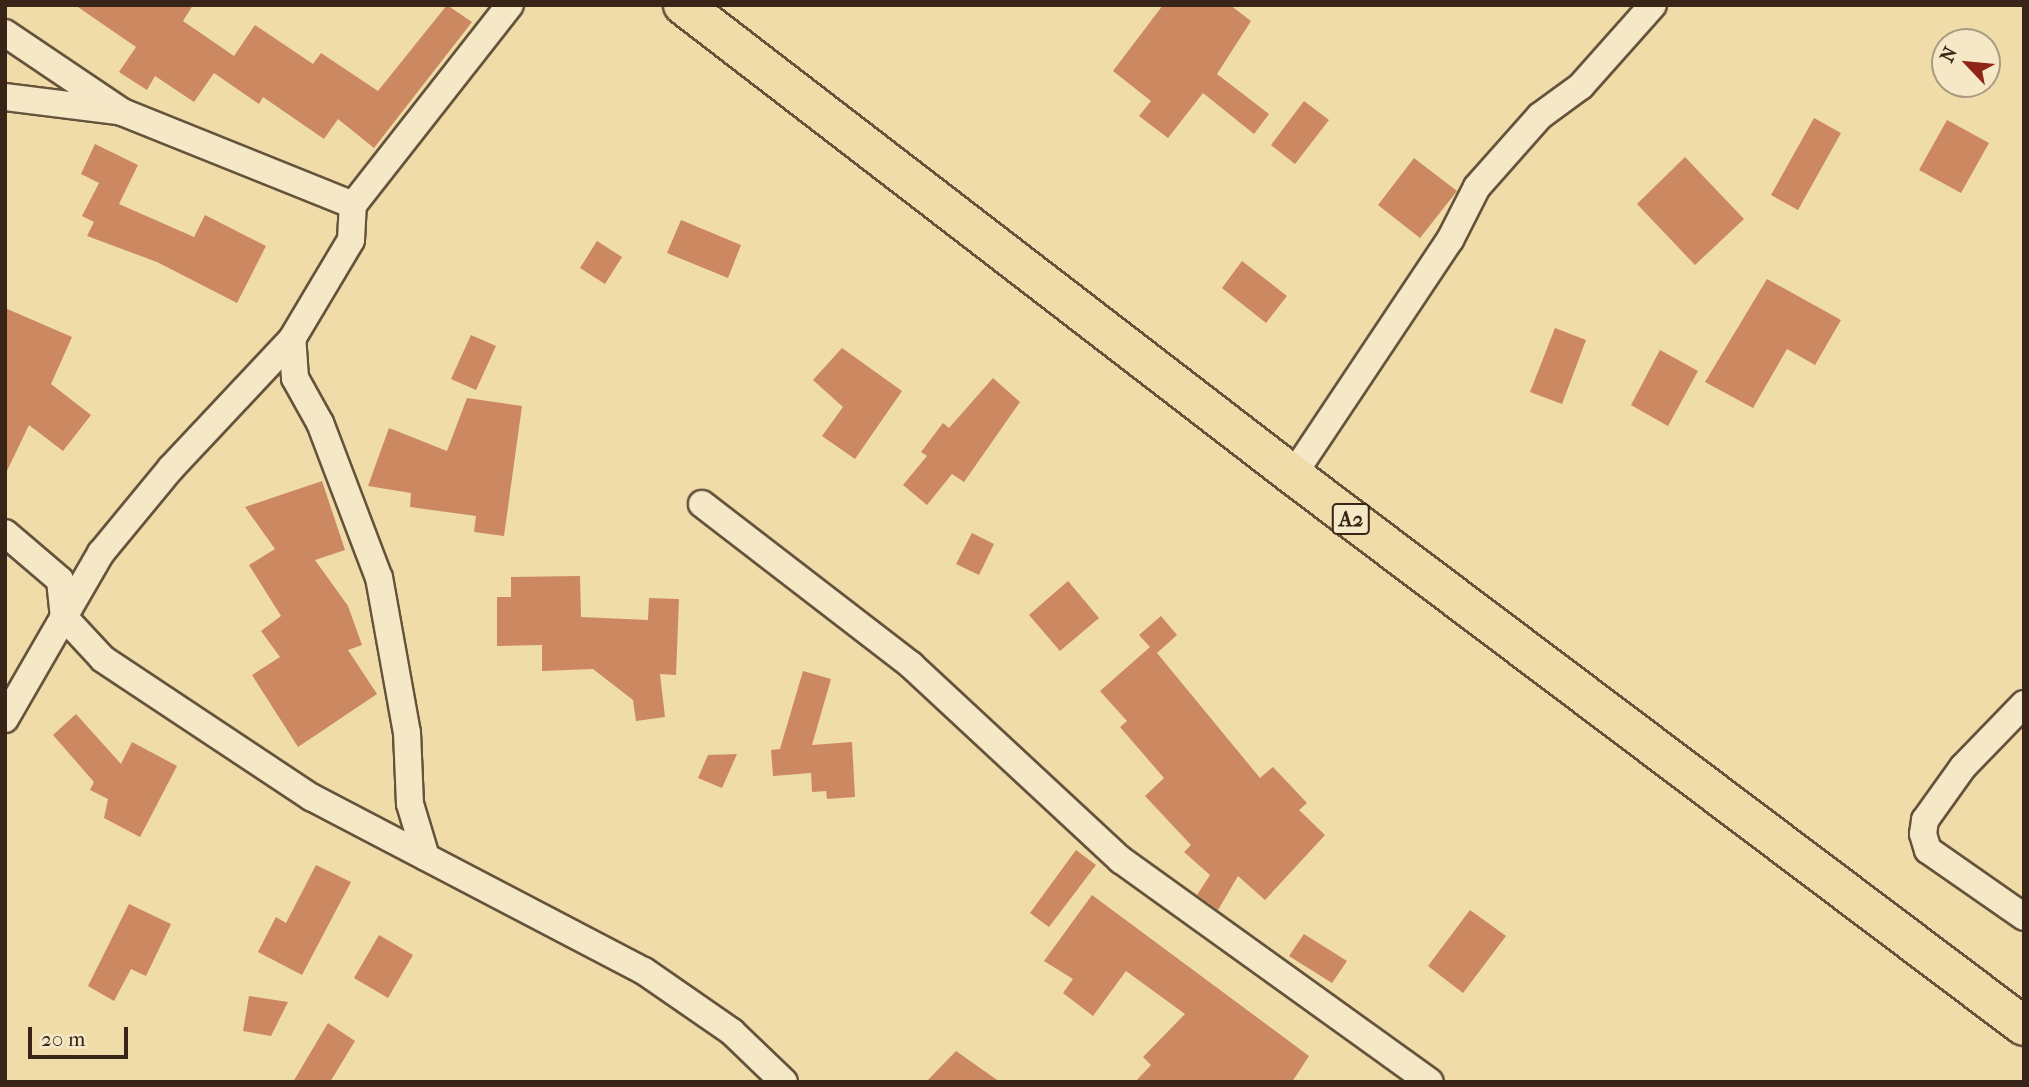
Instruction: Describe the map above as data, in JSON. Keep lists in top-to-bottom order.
{
  "streets": {
    "highway": ["A2"]
  },
  "scale_bar": "20 m",
  "north": "top left"
}
